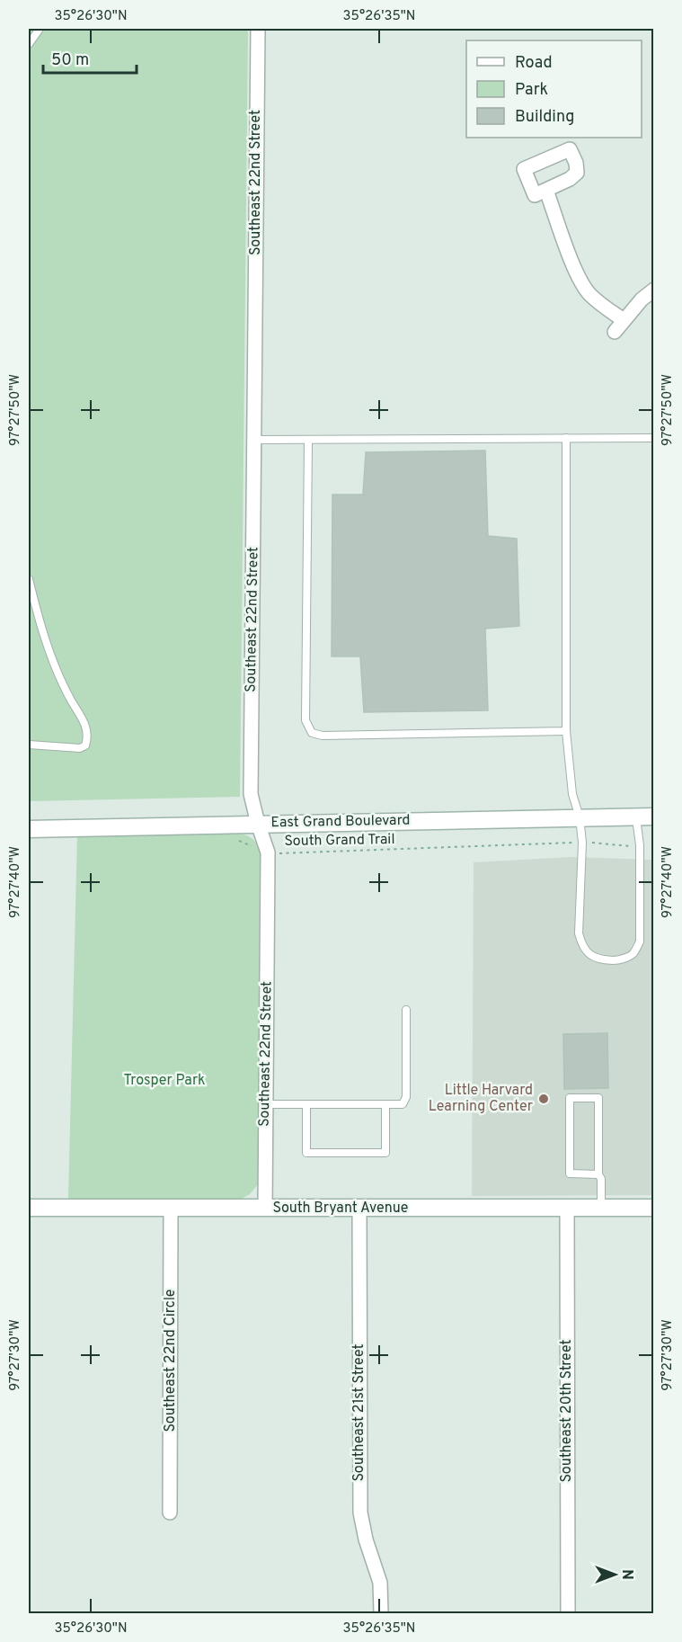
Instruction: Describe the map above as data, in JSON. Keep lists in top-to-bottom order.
{
  "streets": {
    "street": [
      "Southeast 22nd Street",
      "East Grand Boulevard",
      "South Bryant Avenue",
      "Southeast 22nd Circle",
      "Southeast 20th Street",
      "Southeast 21st Street"
    ],
    "path": ["South Grand Trail"]
  },
  "crossings": [
    ["Southeast 22nd Street", "East Grand Boulevard"],
    ["Southeast 22nd Street", "South Grand Trail"],
    ["Southeast 22nd Street", "South Bryant Avenue"],
    ["South Bryant Avenue", "Southeast 22nd Circle"],
    ["South Bryant Avenue", "Southeast 20th Street"],
    ["South Bryant Avenue", "Southeast 21st Street"]
  ],
  "parks": ["Trosper Park"],
  "places": ["Little Harvard Learning Center"],
  "legend": ["Road", "Park", "Building"],
  "scale_bar": "50 m",
  "north": "right",
  "coordinates": [
    "35°26'30\"N",
    "35°26'35\"N",
    "97°27'50\"W",
    "97°27'40\"W",
    "97°27'30\"W"
  ]
}
